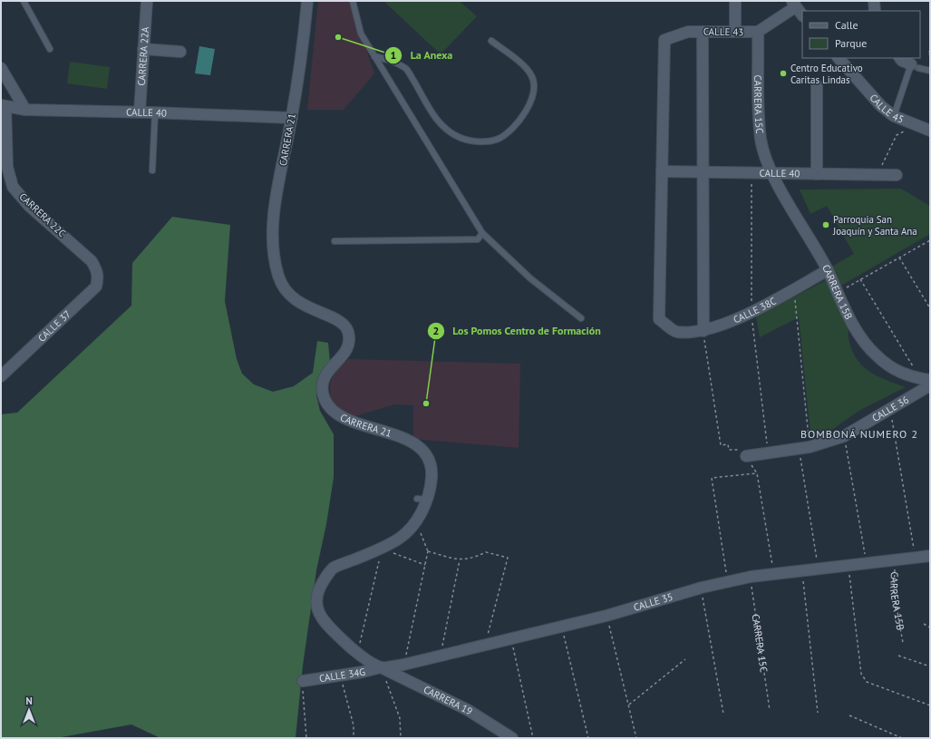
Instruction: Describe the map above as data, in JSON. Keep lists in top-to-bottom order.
{
  "streets": {
    "street": [
      "CALLE 43",
      "CARRERA 22A",
      "CARRERA 15C",
      "CALLE 45",
      "CALLE 40",
      "CARRERA 21",
      "CARRERA 22C",
      "CARRERA 15B",
      "CALLE 38C",
      "CALLE 37",
      "CALLE 36",
      "CALLE 35",
      "CALLE 34G",
      "CARRERA 19"
    ]
  },
  "crossings": [
    ["CALLE 43", "CARRERA 15C"],
    ["CALLE 43", "CALLE 40"],
    ["CALLE 43", "CALLE 38C"],
    ["CARRERA 22A", "CALLE 40"],
    ["CARRERA 15C", "CALLE 40"],
    ["CARRERA 15C", "CARRERA 15B"],
    ["CARRERA 15C", "CALLE 35"],
    ["CALLE 40", "CARRERA 21"],
    ["CALLE 40", "CARRERA 22C"],
    ["CALLE 40", "CARRERA 15B"],
    ["CALLE 40", "CALLE 38C"],
    ["CARRERA 21", "CALLE 35"],
    ["CARRERA 21", "CALLE 34G"],
    ["CARRERA 21", "CARRERA 19"],
    ["CARRERA 22C", "CALLE 37"],
    ["CARRERA 15B", "CALLE 38C"],
    ["CARRERA 15B", "CALLE 35"],
    ["CALLE 35", "CALLE 34G"],
    ["CALLE 35", "CARRERA 19"],
    ["CALLE 34G", "CARRERA 19"]
  ],
  "districts": ["BOMBONÁ NUMERO 2"],
  "places": [
    "La Anexa",
    "Centro Educativo Caritas Lindas",
    "Parroquia San Joaquín y Santa Ana",
    "Los Pomos Centro de Formación"
  ],
  "legend": ["Calle", "Parque"],
  "north": "top"
}
